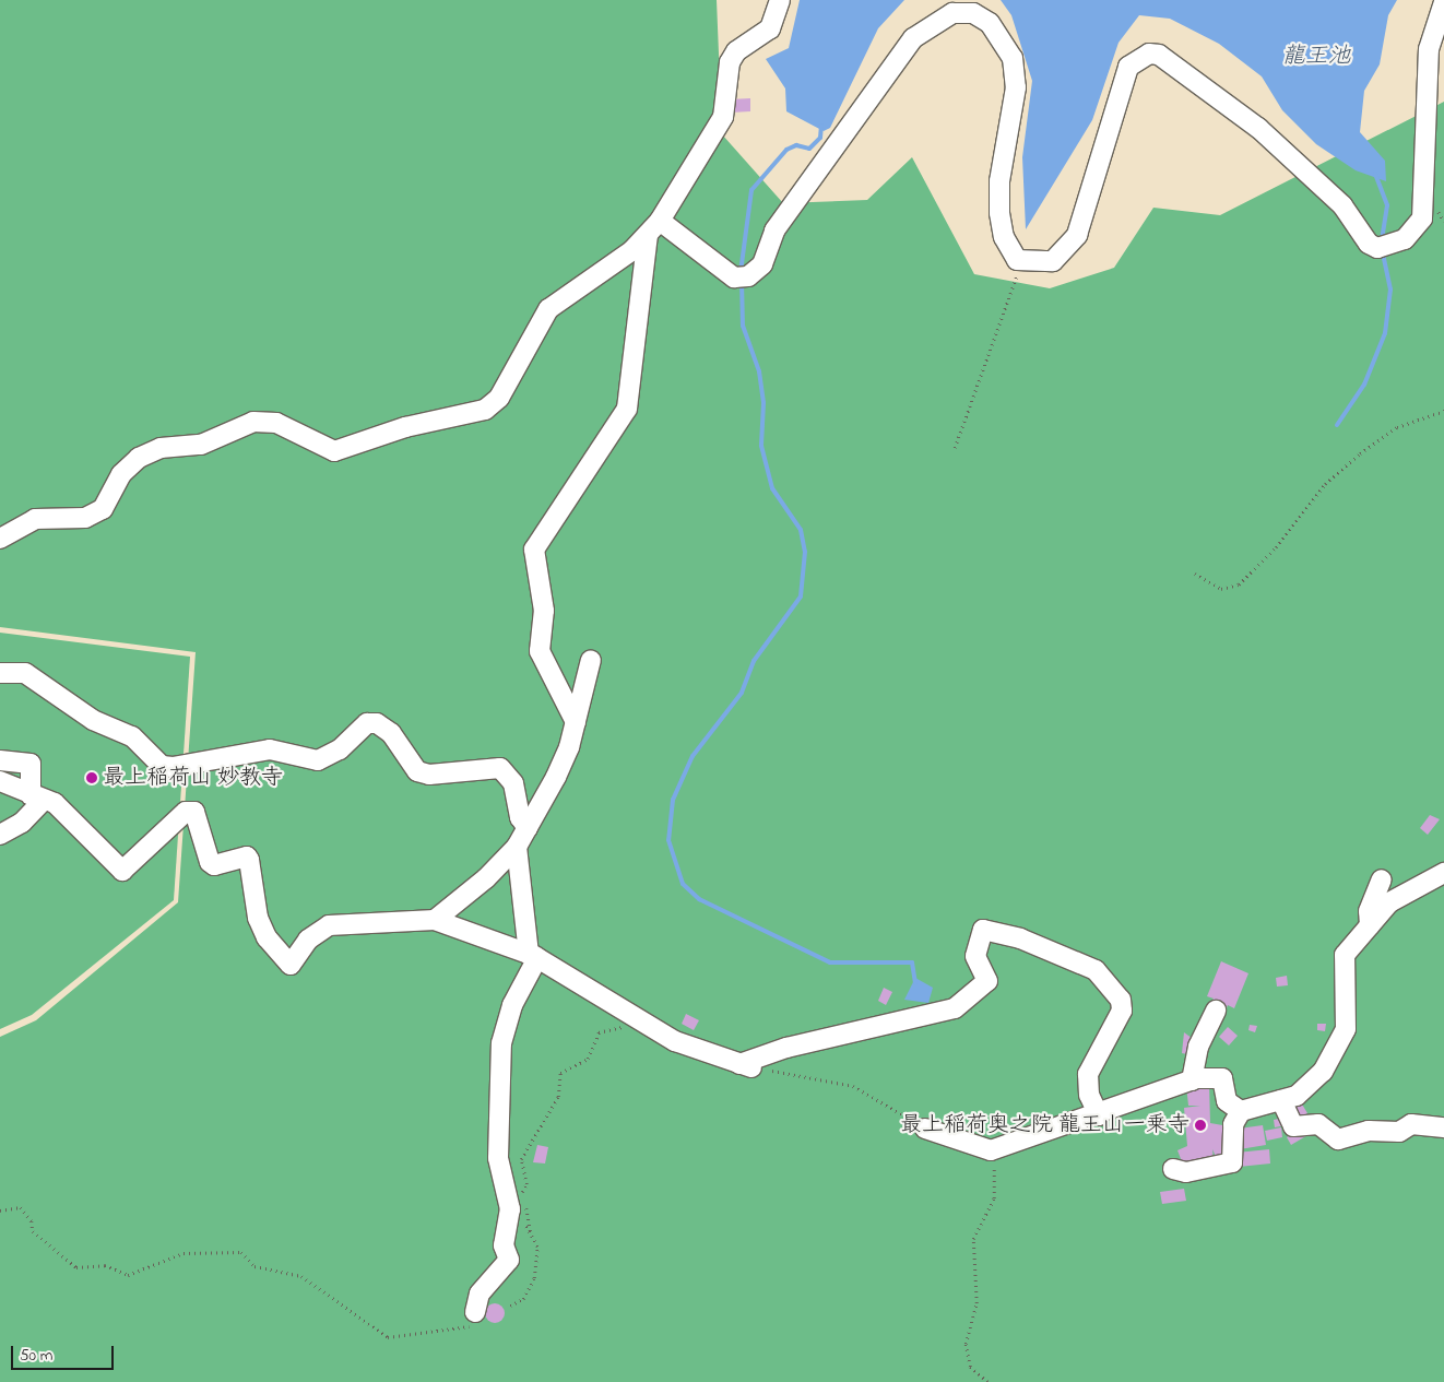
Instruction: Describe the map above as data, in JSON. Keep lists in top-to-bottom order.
{
  "water": ["龍王池"],
  "places": ["最上稲荷山 妙教寺", "最上稲荷奥之院 龍王山一乗寺"],
  "scale_bar": "50 m"
}
